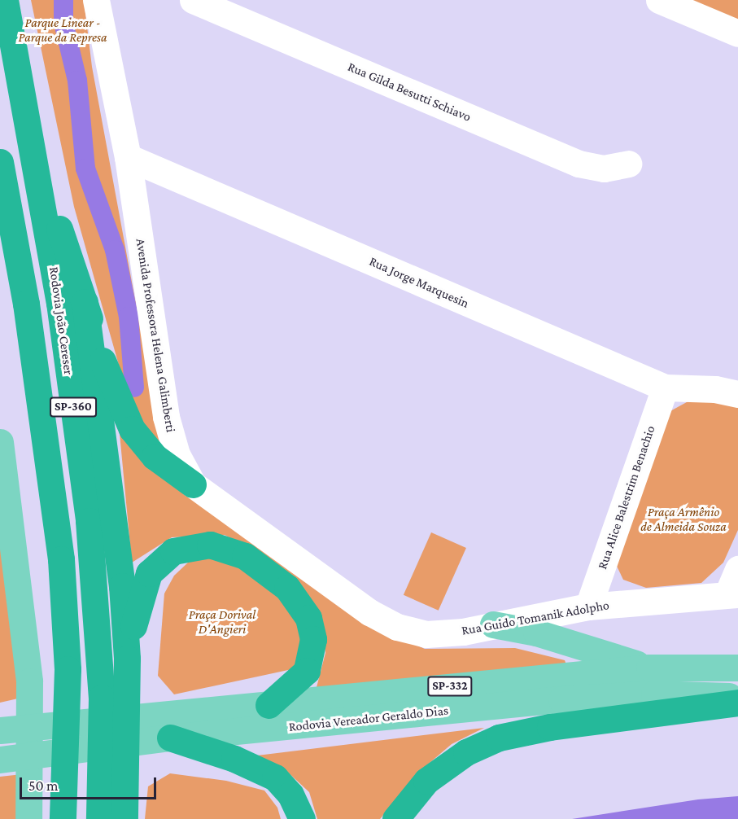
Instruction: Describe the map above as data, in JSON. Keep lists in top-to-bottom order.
{
  "streets": {
    "highway": ["Rodovia João Cereser", "SP-360"],
    "main road": ["SP-332", "Rodovia Vereador Geraldo Dias"],
    "street": [
      "Rua Gilda Besutti Schiavo",
      "Rua Jorge Marquesin",
      "Avenida Professora Helena Galimberti",
      "Rua Alice Balestrim Benachio",
      "Rua Guido Tomanik Adolpho"
    ]
  },
  "crossings": [
    ["Rua Jorge Marquesin", "Avenida Professora Helena Galimberti"],
    ["Rua Jorge Marquesin", "Rua Alice Balestrim Benachio"],
    ["Avenida Professora Helena Galimberti", "Rua Guido Tomanik Adolpho"],
    ["Rua Alice Balestrim Benachio", "Rua Guido Tomanik Adolpho"]
  ],
  "parks": ["Parque Linear - Parque da Represa", "Praça Armênio de Almeida Souza", "Praça Dorival D'Angieri"],
  "scale_bar": "50 m"
}
